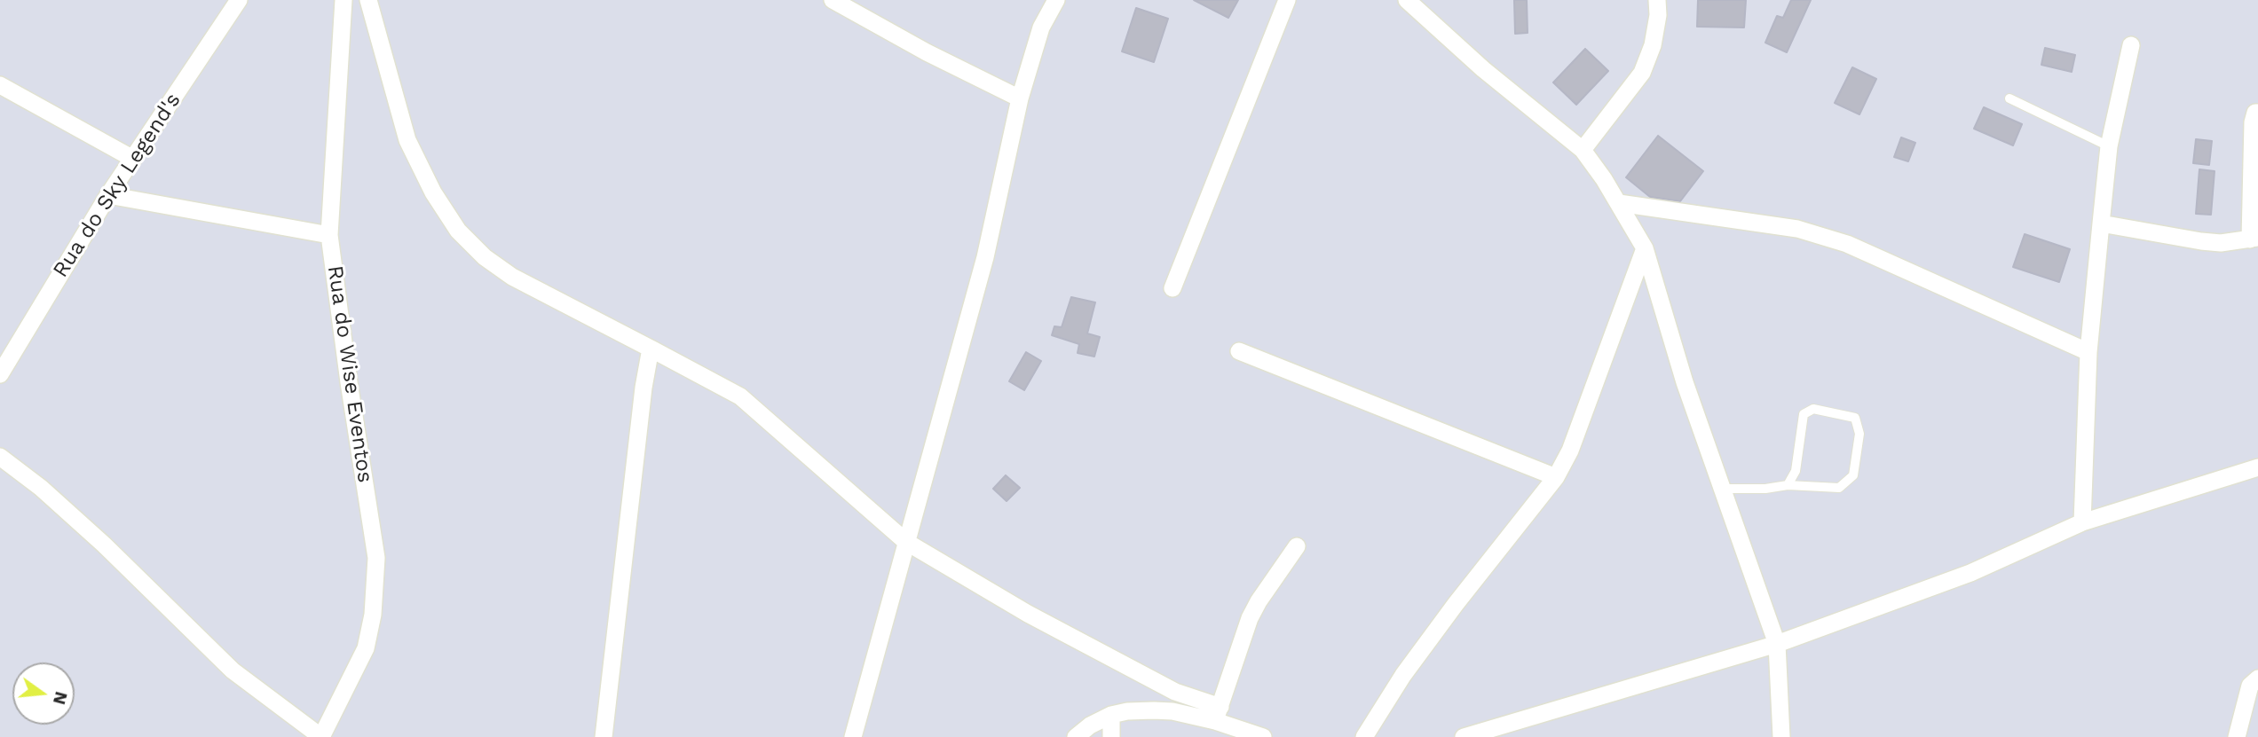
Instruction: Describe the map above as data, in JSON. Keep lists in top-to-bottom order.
{
  "streets": {
    "street": ["Rua do Sky Legend's", "Rua do Wise Eventos"]
  },
  "north": "right"
}
